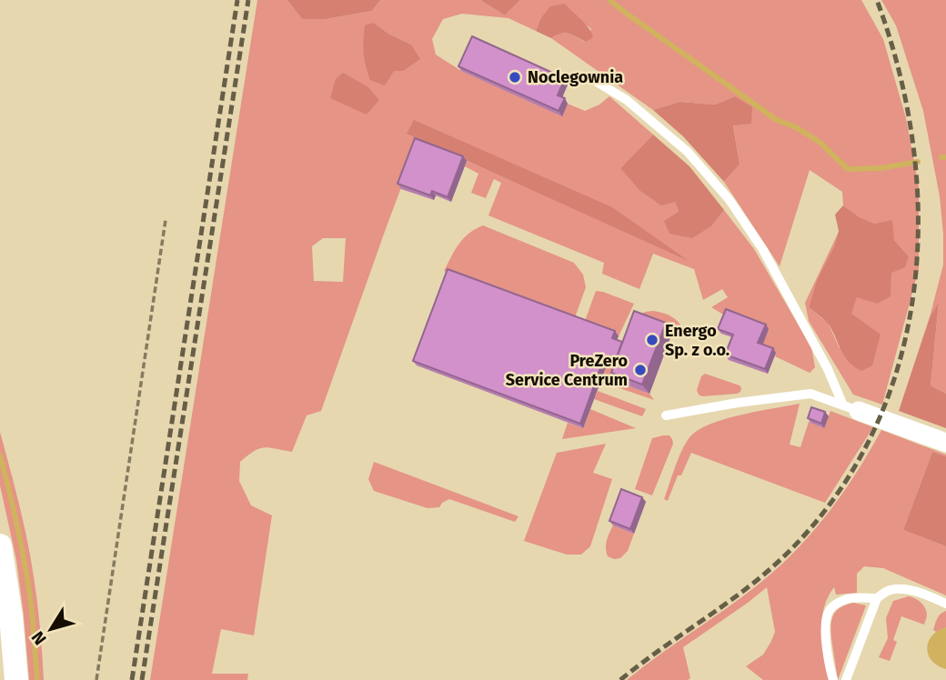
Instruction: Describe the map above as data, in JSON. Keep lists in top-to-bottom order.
{
  "places": ["Noclegownia", "Energo Sp. z o.o.", "PreZero Service Centrum"],
  "north": "bottom left"
}
